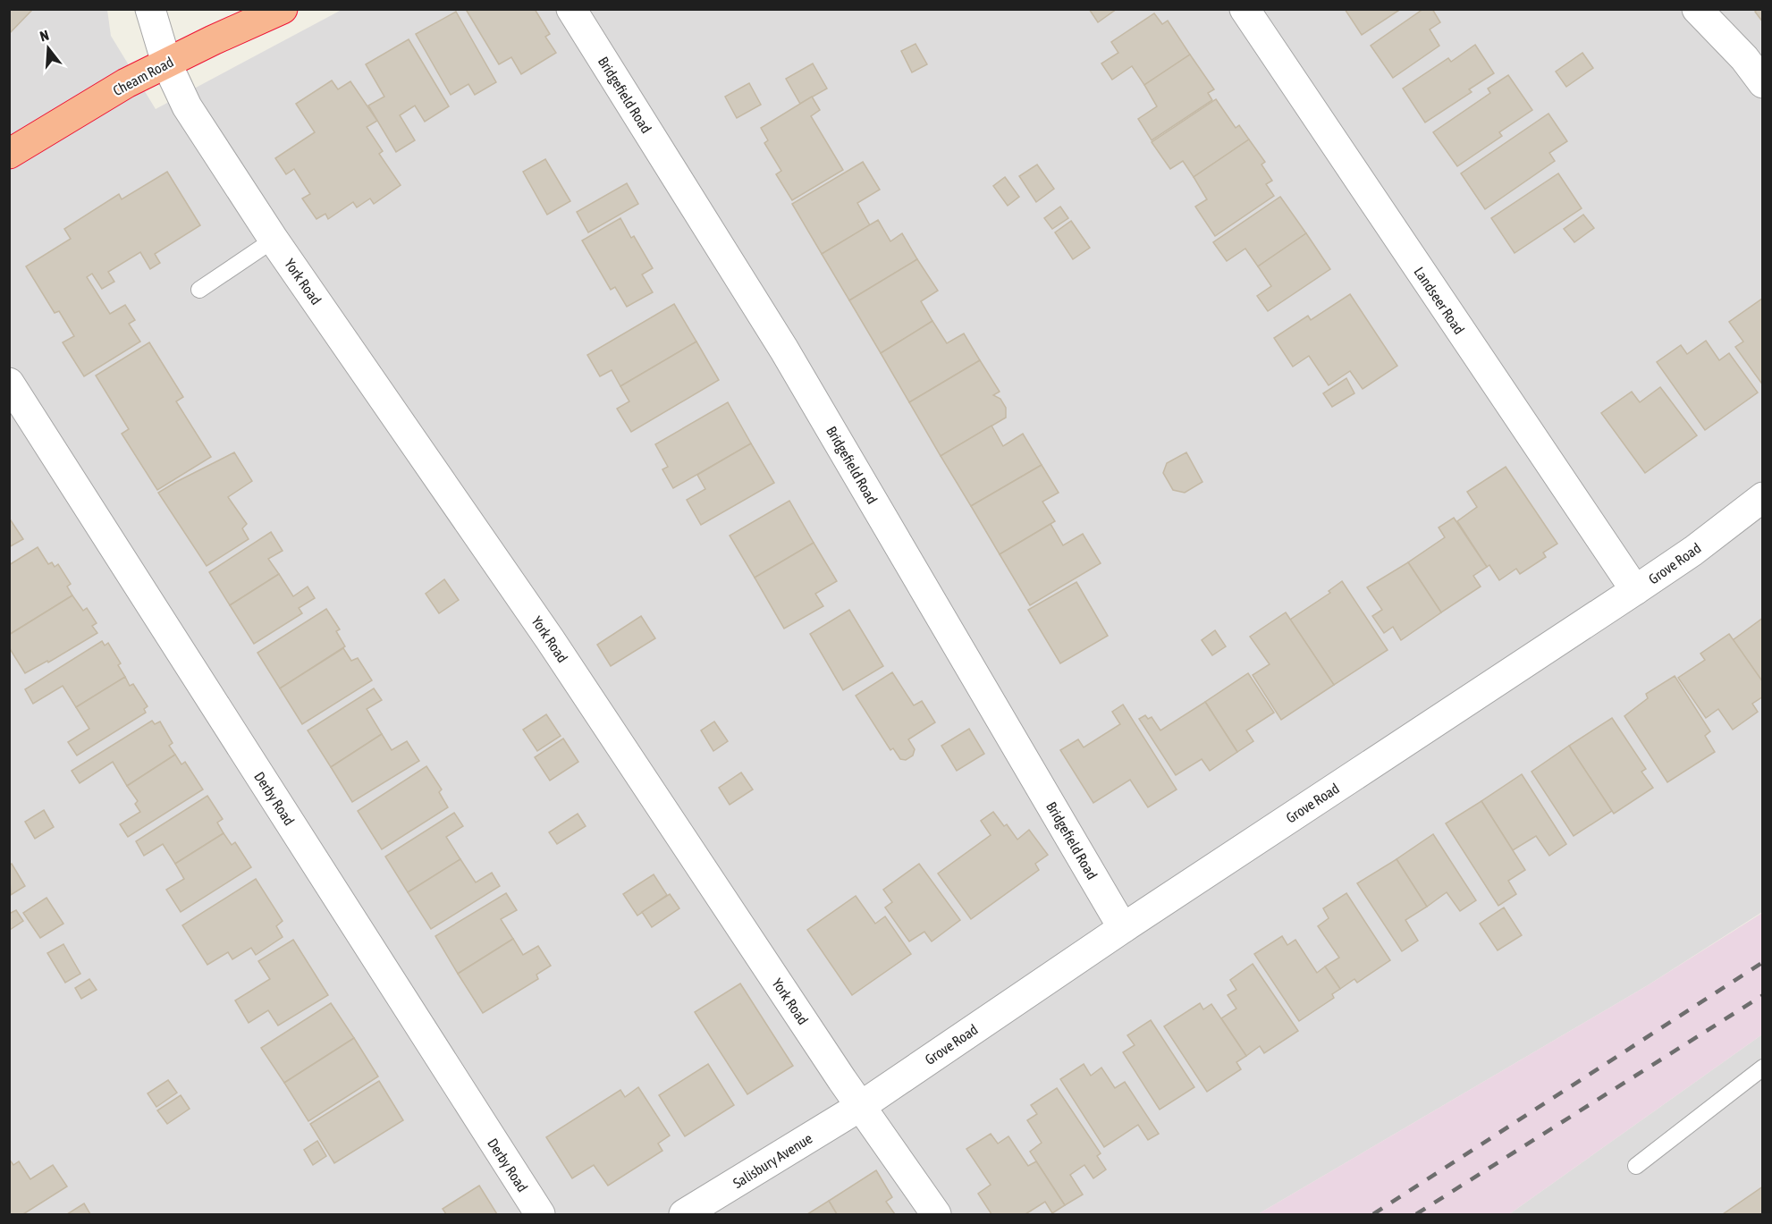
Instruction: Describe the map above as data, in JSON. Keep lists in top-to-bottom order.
{
  "streets": {
    "highway": ["Cheam Road"],
    "street": [
      "Bridgefield Road",
      "York Road",
      "Landseer Road",
      "Grove Road",
      "Derby Road",
      "Salisbury Avenue"
    ]
  },
  "crossings": [
    ["Cheam Road", "York Road"],
    ["Bridgefield Road", "Grove Road"],
    ["York Road", "Grove Road"],
    ["York Road", "Salisbury Avenue"],
    ["Landseer Road", "Grove Road"],
    ["Grove Road", "Salisbury Avenue"]
  ],
  "north": "top"
}
